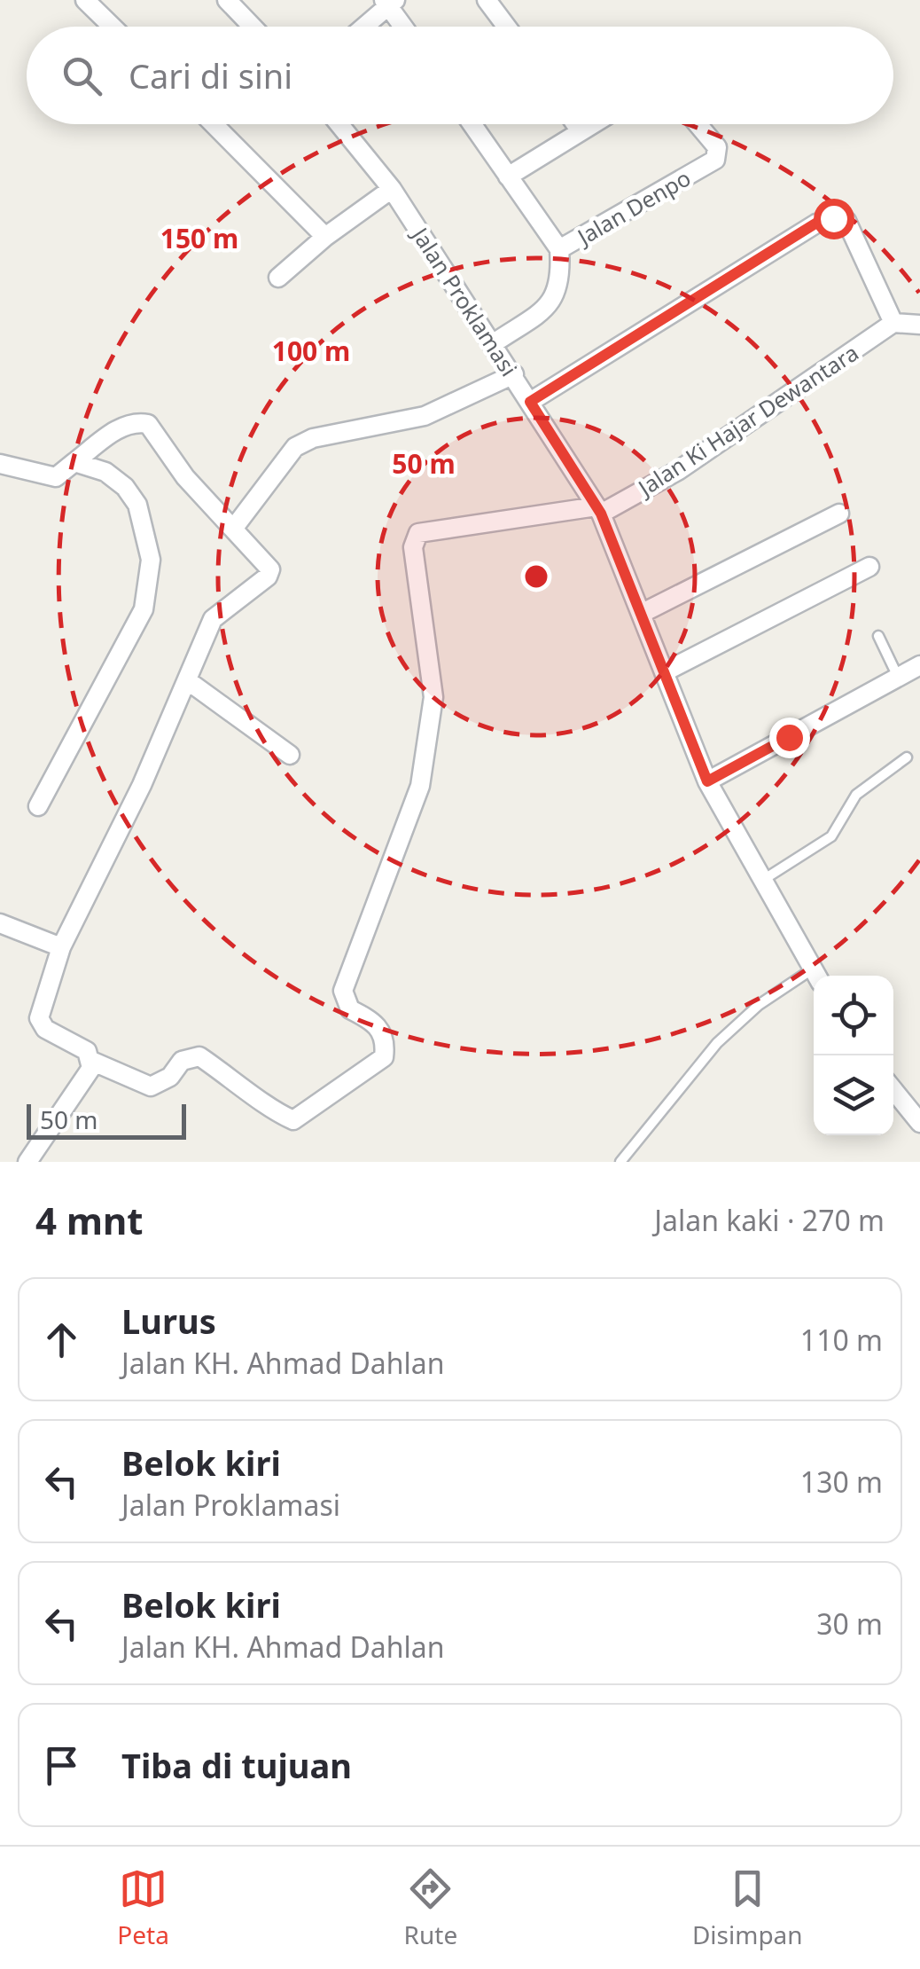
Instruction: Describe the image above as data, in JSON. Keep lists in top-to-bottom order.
{
  "streets": {
    "street": ["Jalan Denpo", "Jalan Proklamasi", "Jalan Ki Hajar Dewantara"]
  },
  "crossings": [
    ["Jalan Denpo", "Jalan Proklamasi"],
    ["Jalan Proklamasi", "Jalan Ki Hajar Dewantara"]
  ],
  "scale_bar": "50 m",
  "page": {
    "search": "Cari di sini",
    "scale": "50 m",
    "heading": ["4 mnt", "Jalan kaki · 270 m"],
    "list": [
      ["Lurus", "Jalan KH. Ahmad Dahlan", "110 m"],
      ["Belok kiri", "Jalan Proklamasi", "130 m"],
      ["Belok kiri", "Jalan KH. Ahmad Dahlan", "30 m"],
      "Tiba di tujuan"
    ],
    "nav": ["Peta", "Rute", "Disimpan"]
  },
  "rings": ["150 m", "100 m", "50 m"]
}
